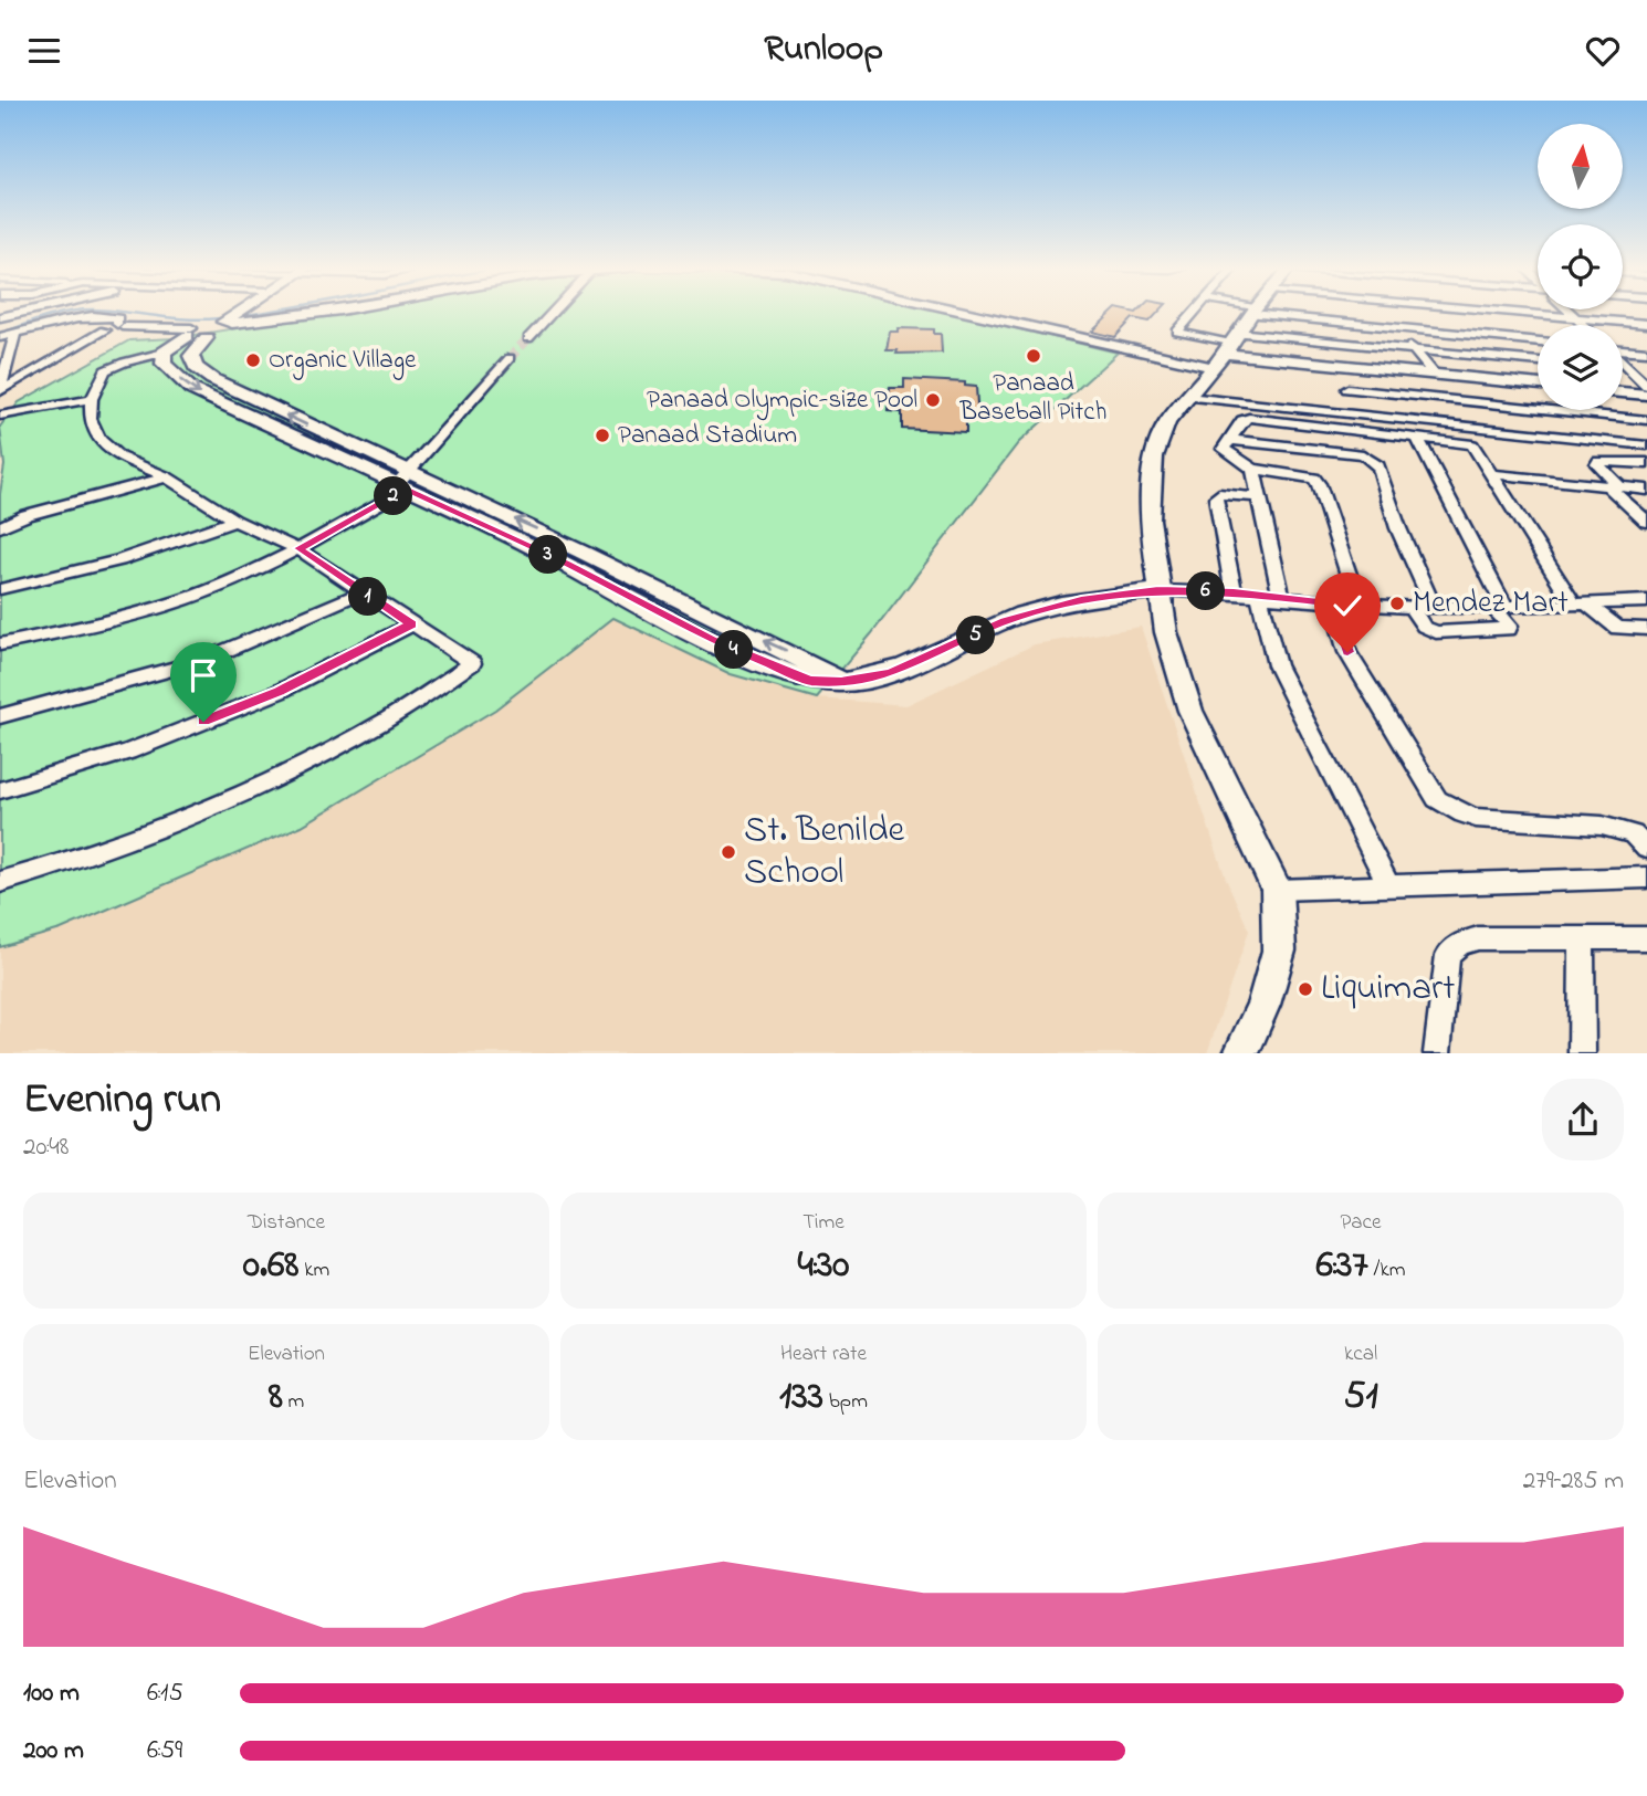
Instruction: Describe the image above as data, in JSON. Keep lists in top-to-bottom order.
{
  "places": [
    "Panaad Baseball Pitch",
    "Organic Village",
    "Panaad Olympic-size Pool",
    "Panaad Stadium",
    "Mendez Mart",
    "St. Benilde School",
    "Liquimart"
  ],
  "north": "top",
  "page": {
    "header": "Runloop",
    "pins": [
      "2",
      "3",
      "6",
      "1",
      "5",
      "4"
    ],
    "heading": ["Evening run", "20:48"],
    "stats": [
      ["Distance", "0.68 km"],
      ["Time", "4:30"],
      ["Pace", "6:37 /km"],
      ["Elevation", "8 m"],
      ["Heart rate", "133 bpm"],
      ["kcal", "51"]
    ],
    "chart": ["Elevation", "279–285 m"],
    "list": [
      {
        "name": "100 m",
        "note": "6:15"
      },
      {
        "name": "200 m",
        "note": "6:59"
      }
    ]
  }
}
